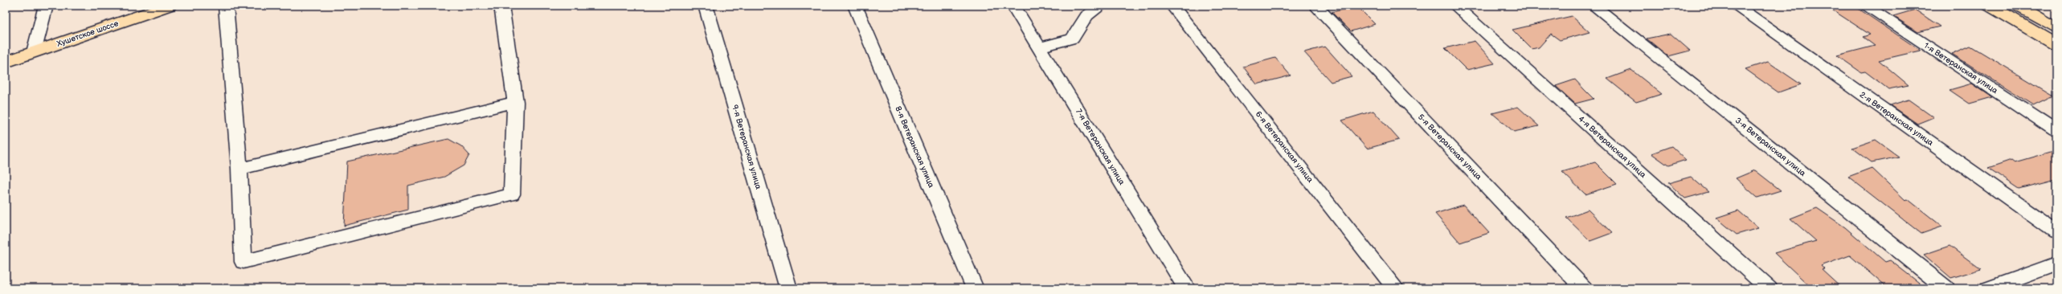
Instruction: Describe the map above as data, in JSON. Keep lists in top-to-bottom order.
{
  "streets": {
    "main road": ["Хушетское шоссе"],
    "street": [
      "1-я Ветеранская улица",
      "2-я Ветеранская улица",
      "9-я Ветеранская улица",
      "8-я Ветеранская улица",
      "7-я Ветеранская улица",
      "6-я Ветеранская улица",
      "5-я Ветеранская улица",
      "4-я Ветеранская улица",
      "3-я Ветеранская улица"
    ]
  }
}
